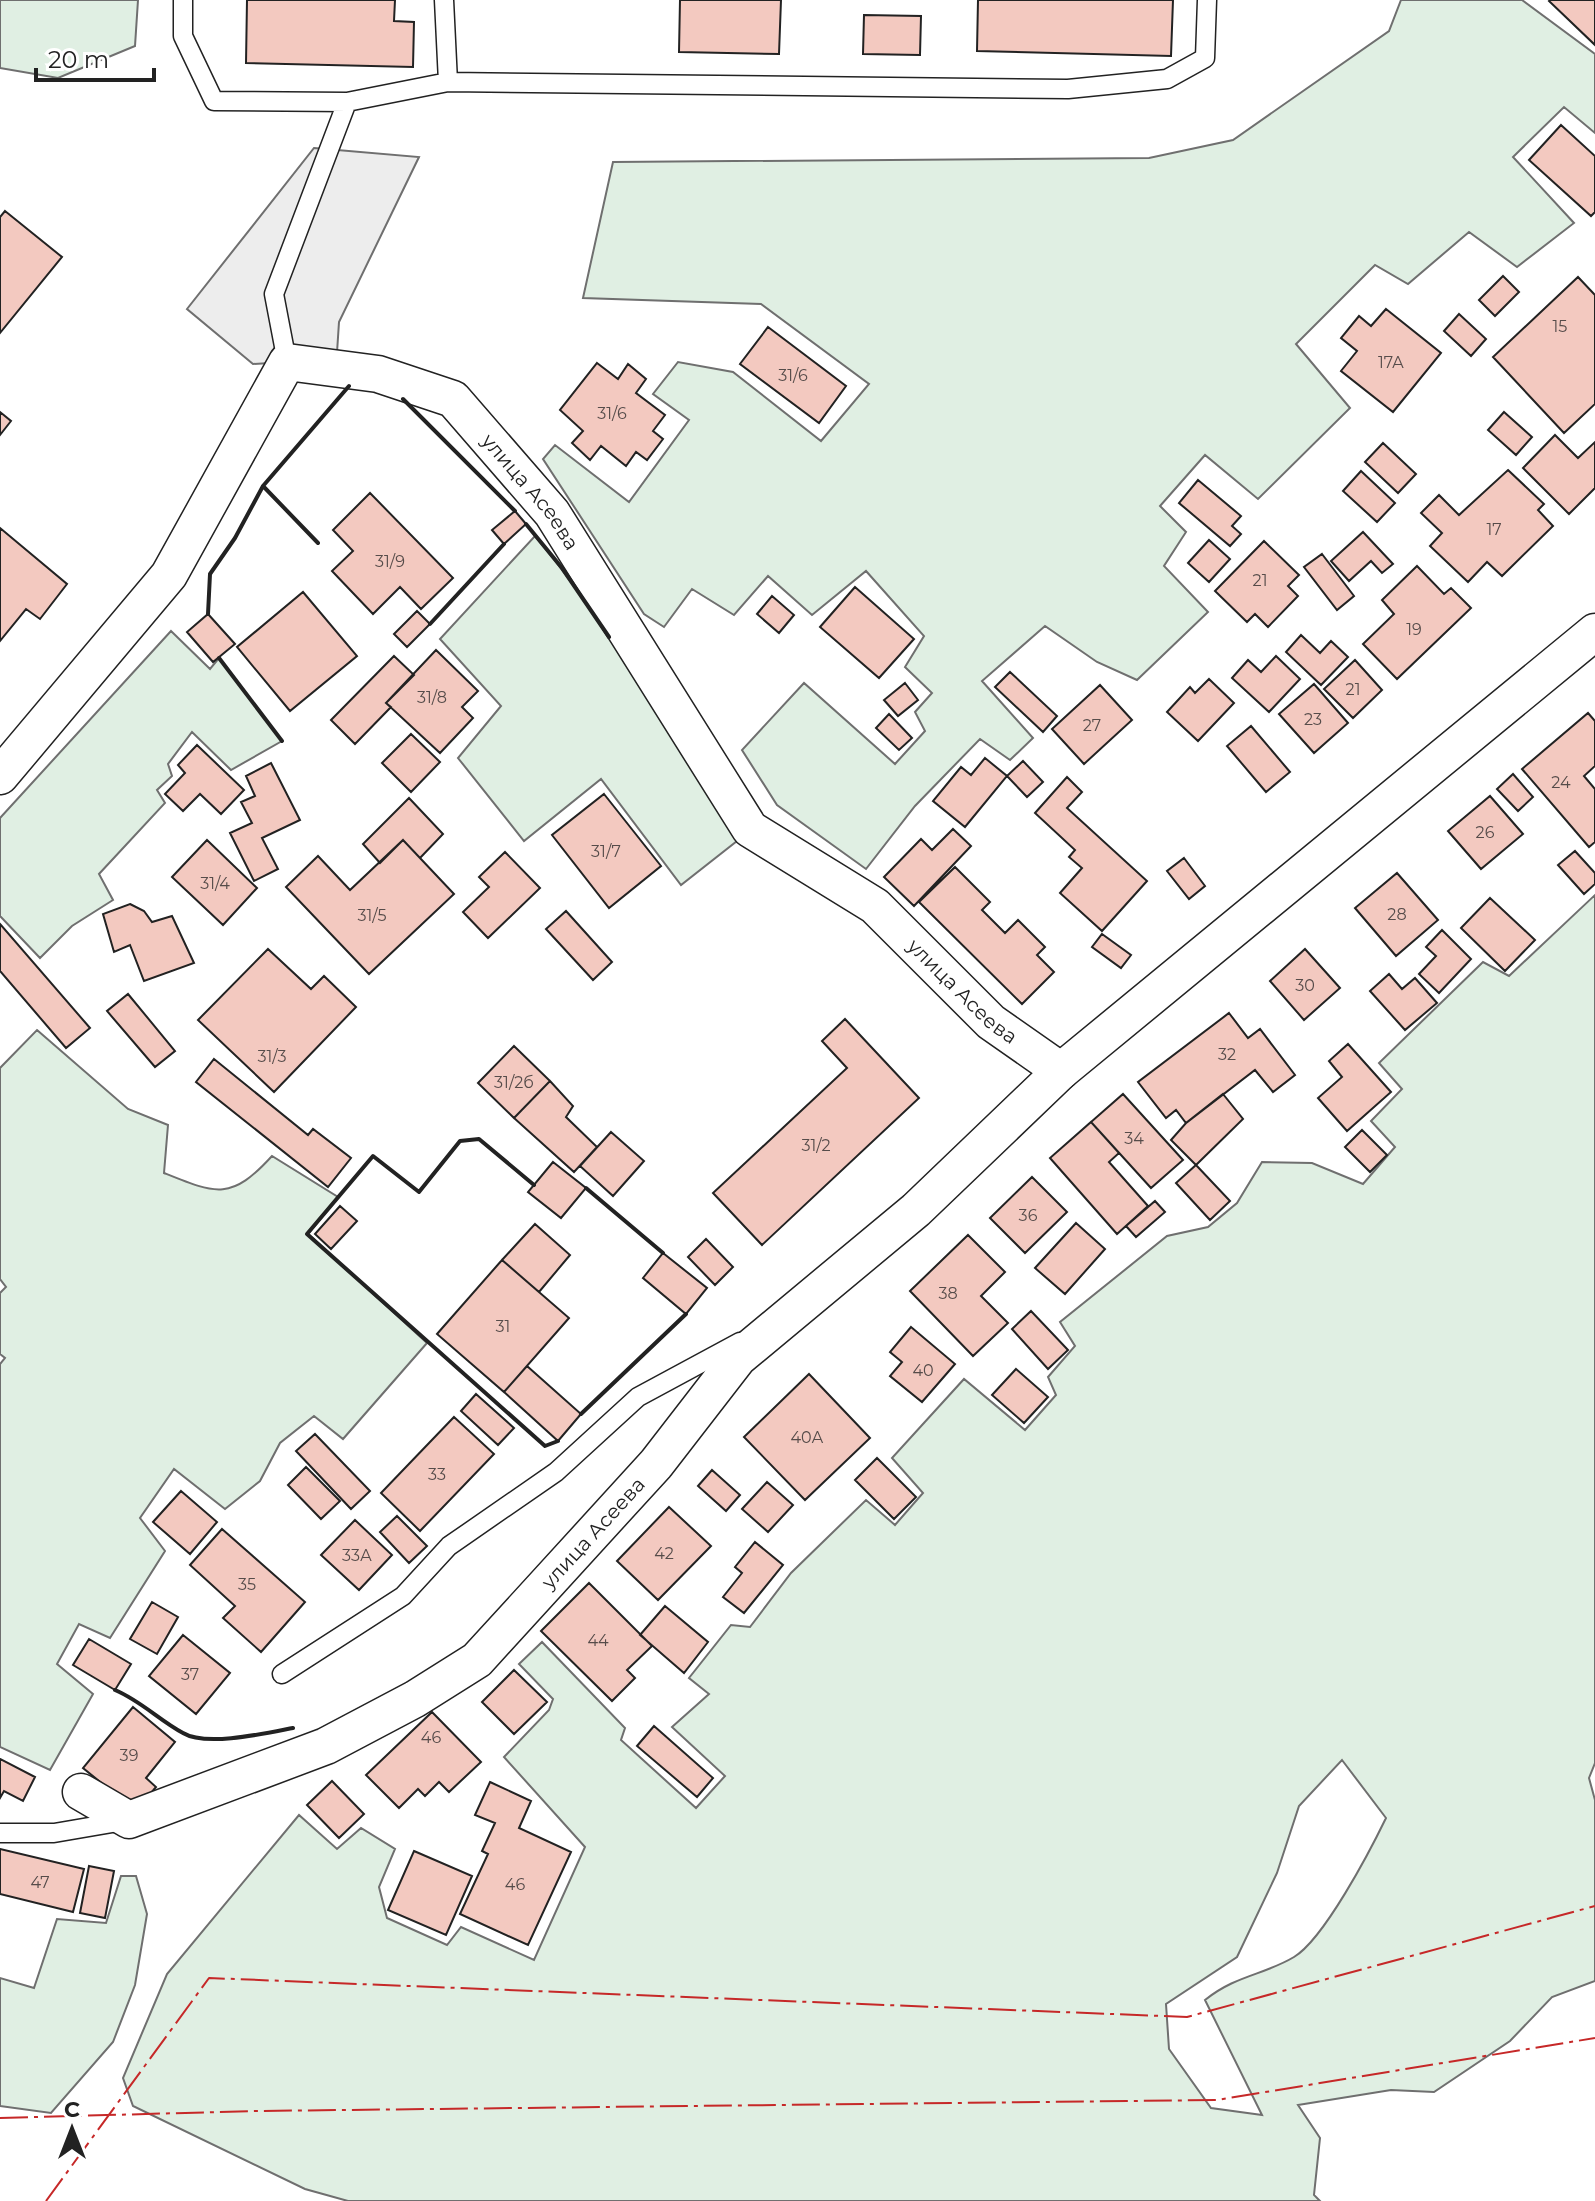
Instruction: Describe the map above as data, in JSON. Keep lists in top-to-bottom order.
{
  "streets": {
    "street": ["улица Асеева"]
  },
  "house_numbers": [
    "15",
    "17А",
    "31/6",
    "31/6",
    "17",
    "31/9",
    "21",
    "19",
    "21",
    "31/8",
    "23",
    "27",
    "24",
    "26",
    "31/7",
    "31/4",
    "28",
    "31/5",
    "30",
    "32",
    "31/3",
    "31/2б",
    "34",
    "31/2",
    "36",
    "38",
    "31",
    "40",
    "40А",
    "33",
    "42",
    "33А",
    "35",
    "44",
    "37",
    "46",
    "39",
    "47",
    "46"
  ],
  "scale_bar": "20 m",
  "north": "top"
}
